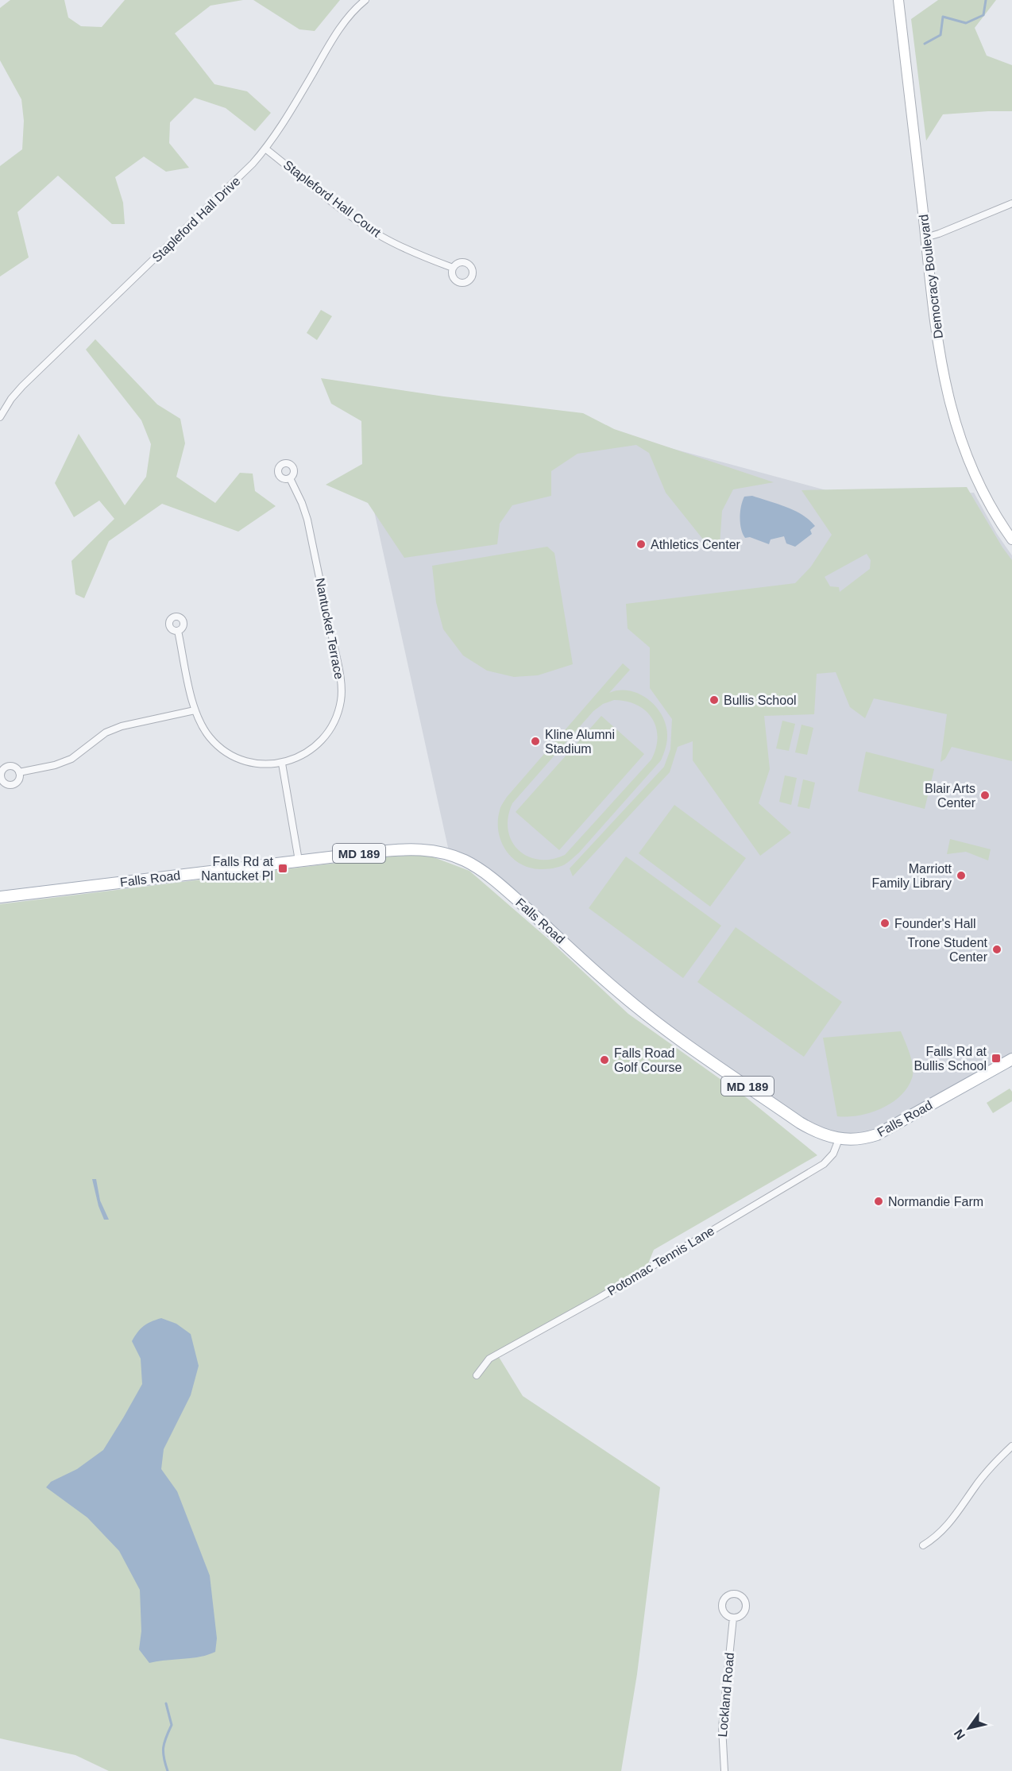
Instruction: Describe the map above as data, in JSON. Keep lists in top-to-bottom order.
{
  "streets": {
    "main road": ["Democracy Boulevard", "MD 189", "Falls Road"],
    "street": [
      "Stapleford Hall Court",
      "Stapleford Hall Drive",
      "Nantucket Terrace",
      "Potomac Tennis Lane",
      "Lockland Road"
    ]
  },
  "crossings": [
    ["Stapleford Hall Court", "Stapleford Hall Drive"],
    ["Falls Road", "Potomac Tennis Lane"]
  ],
  "places": {
    "other": [
      "Athletics Center",
      "Bullis School",
      "Kline Alumni Stadium",
      "Blair Arts Center",
      "Marriott Family Library",
      "Founder's Hall",
      "Trone Student Center",
      "Falls Road Golf Course",
      "Normandie Farm"
    ],
    "transit": ["Falls Rd at Nantucket Pl", "Falls Rd at Bullis School"]
  },
  "north": "bottom left"
}
